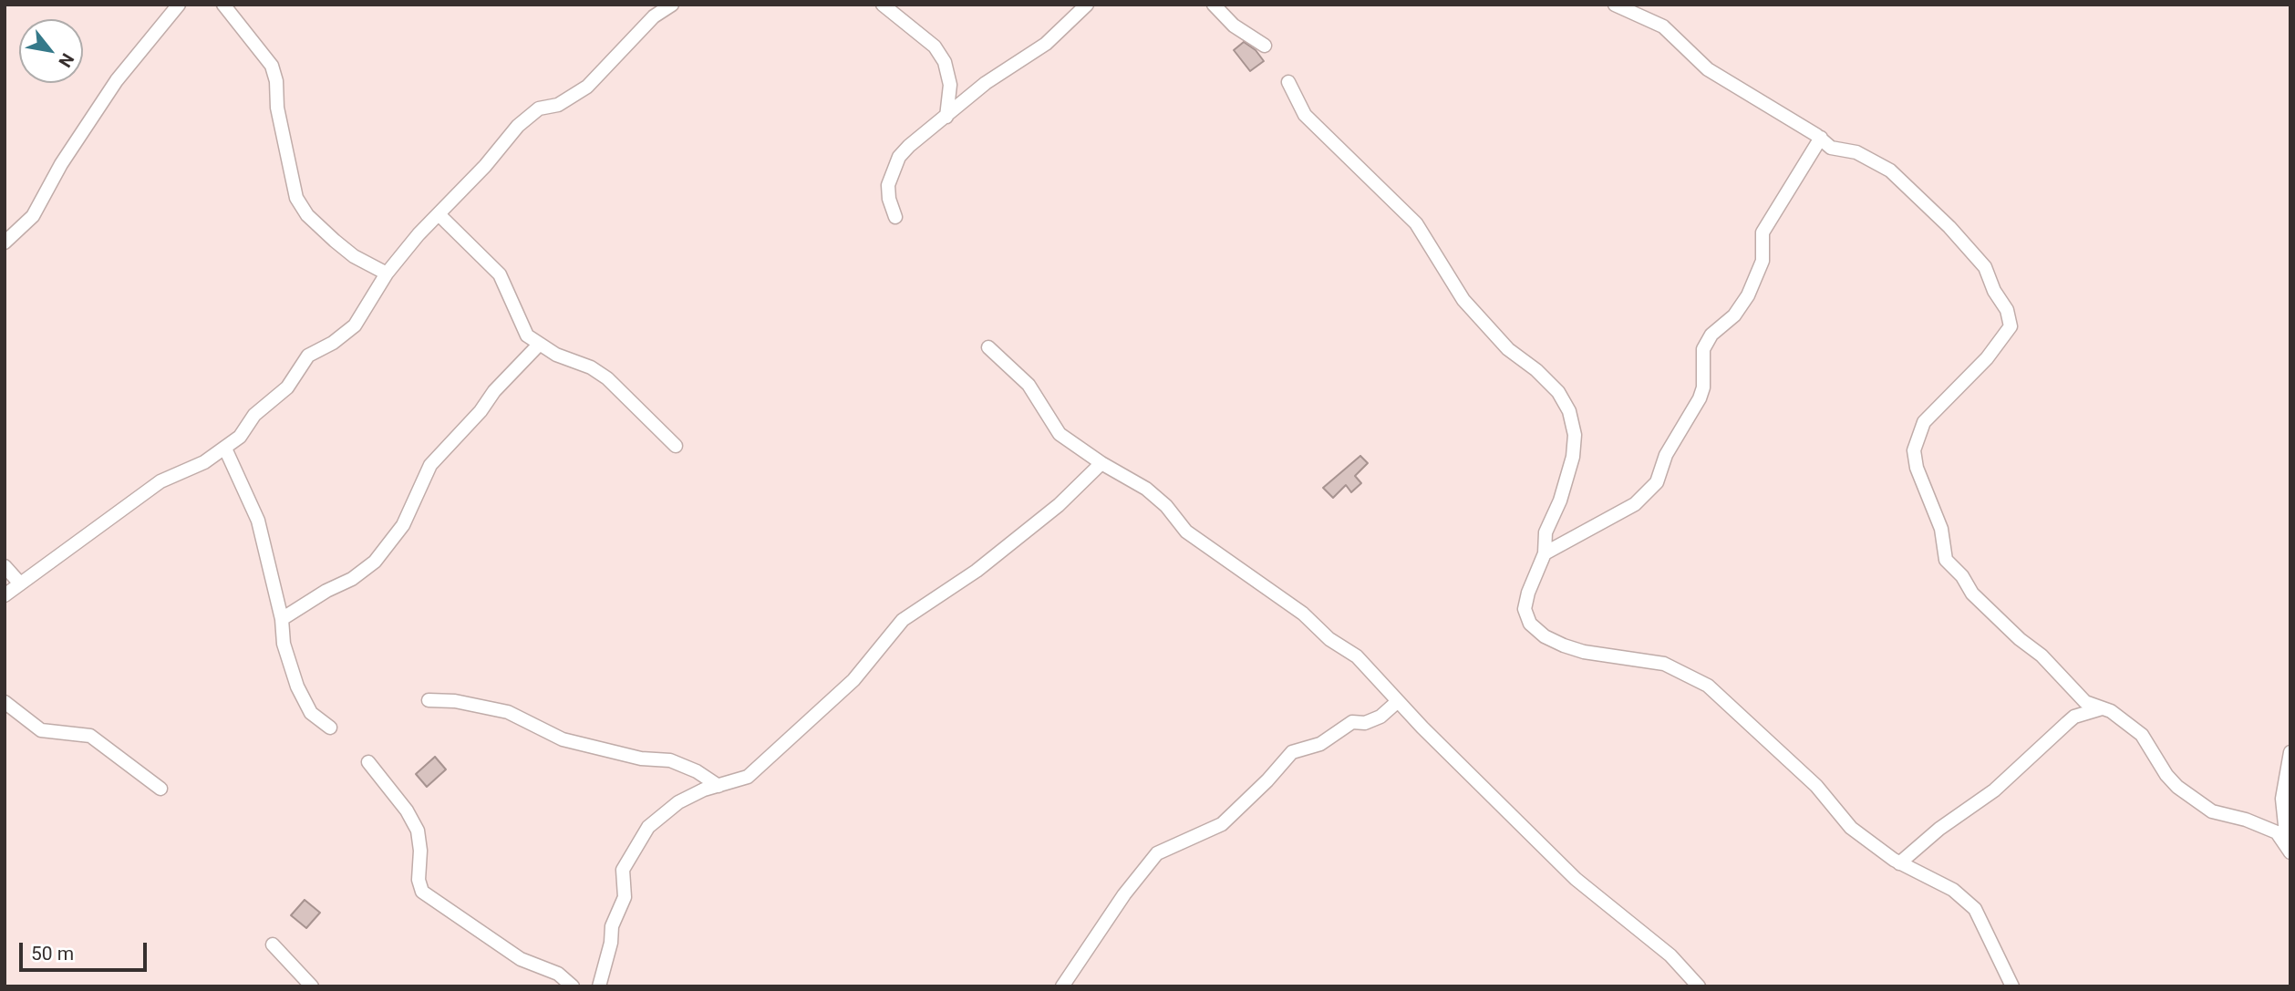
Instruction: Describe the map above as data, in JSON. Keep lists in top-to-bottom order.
{
  "scale_bar": "50 m",
  "north": "bottom right"
}
